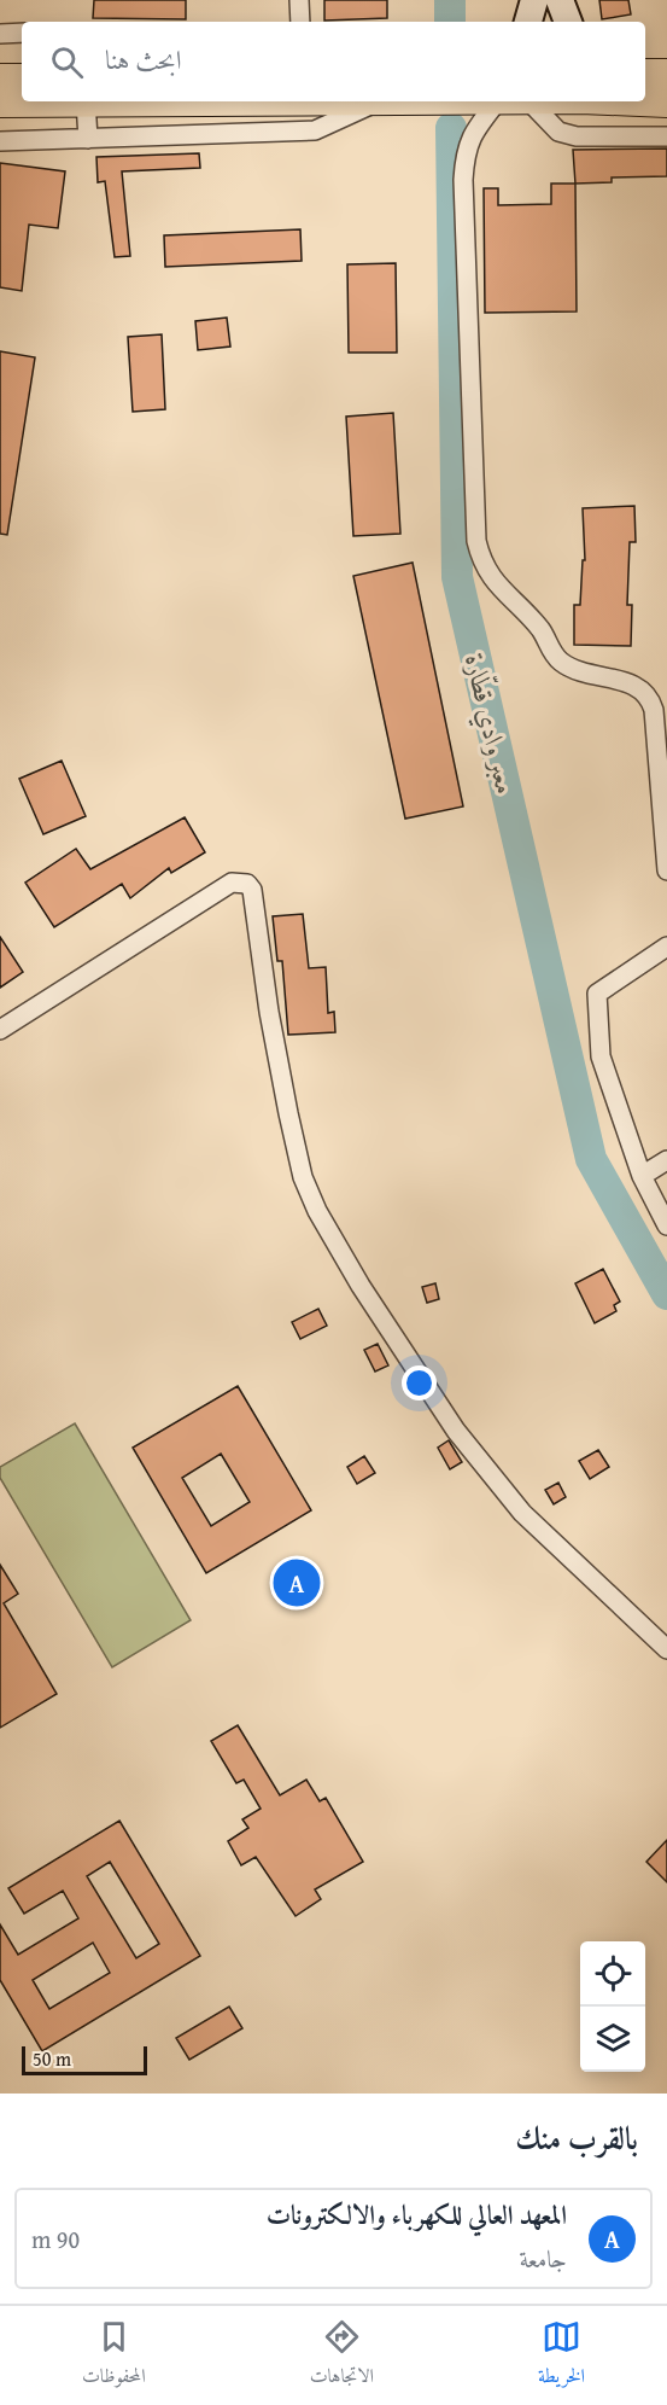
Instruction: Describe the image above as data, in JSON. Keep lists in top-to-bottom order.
{
  "water": ["معبر وادي قطّارة"],
  "scale_bar": "50 m",
  "page": {
    "search": "ابحث هنا",
    "pins": "A",
    "scale": "50 m",
    "heading": "بالقرب منك",
    "list": [
      {
        "mark": "A",
        "name": "المعهد العالي للكهرباء والالكترونات",
        "note": "جامعة",
        "value": "90 m"
      }
    ],
    "nav": ["الخريطة", "الاتجاهات", "المحفوظات"]
  }
}
